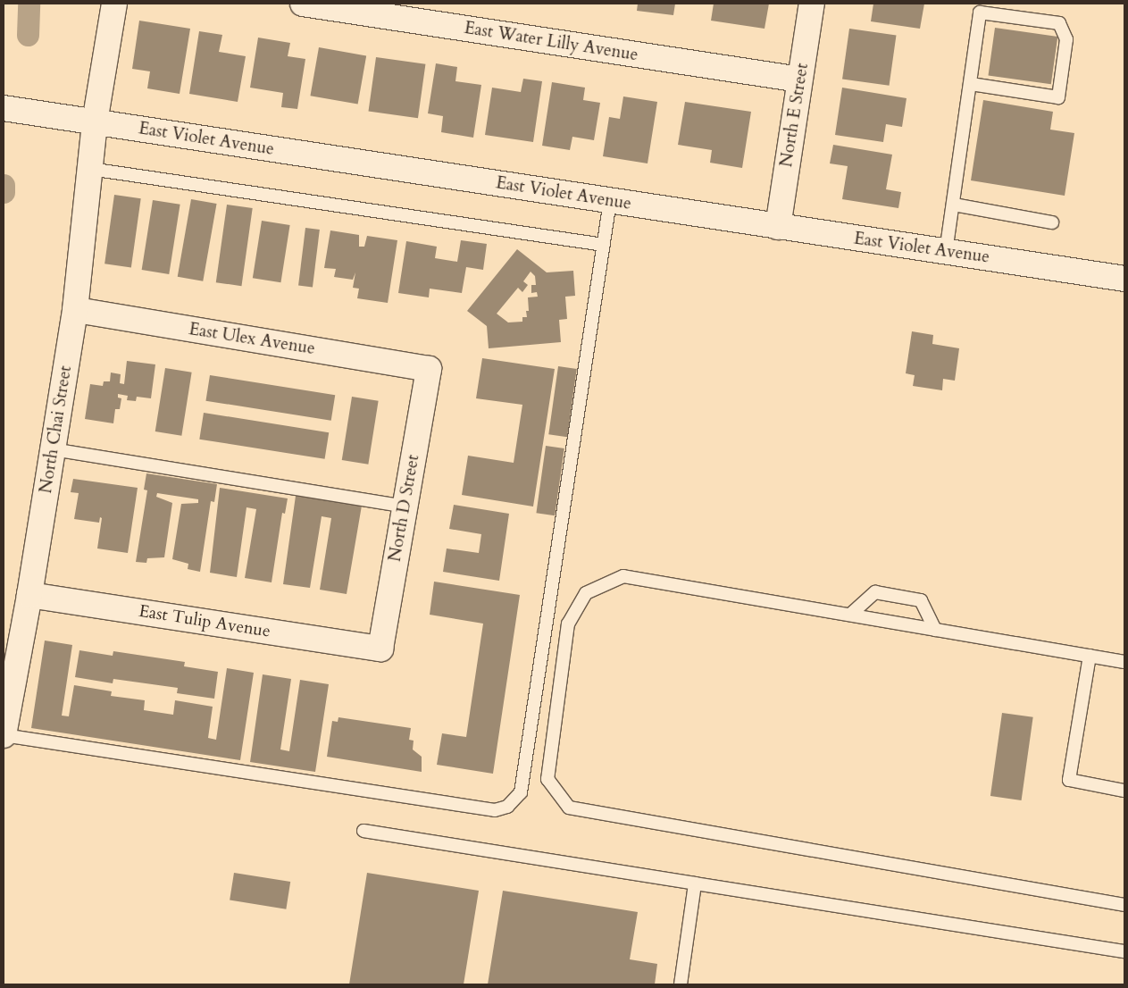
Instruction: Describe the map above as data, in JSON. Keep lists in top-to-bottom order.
{
  "streets": {
    "street": [
      "East Water Lilly Avenue",
      "North E Street",
      "East Violet Avenue",
      "East Ulex Avenue",
      "North Chai Street",
      "North D Street",
      "East Tulip Avenue"
    ]
  },
  "crossings": [
    ["East Water Lilly Avenue", "North E Street"],
    ["North E Street", "East Violet Avenue"],
    ["East Violet Avenue", "North Chai Street"],
    ["East Ulex Avenue", "North Chai Street"],
    ["East Ulex Avenue", "North D Street"],
    ["North Chai Street", "East Tulip Avenue"],
    ["North D Street", "East Tulip Avenue"]
  ]
}
